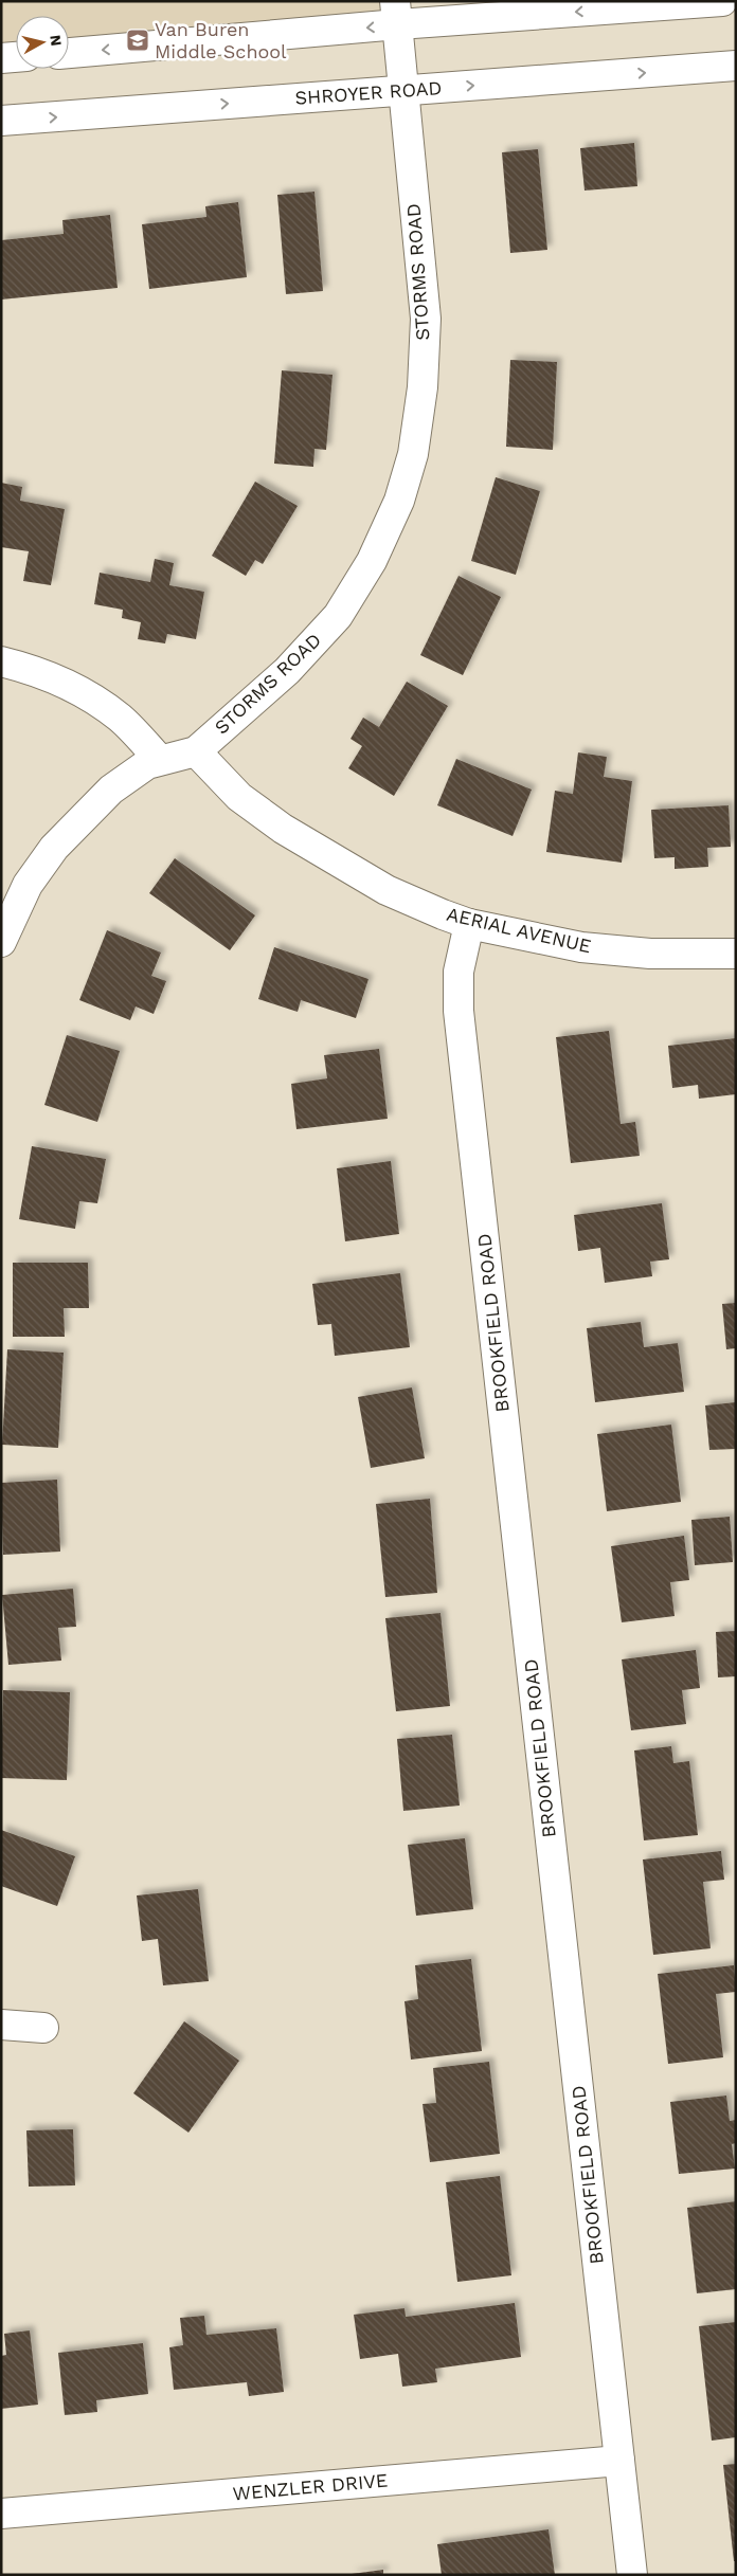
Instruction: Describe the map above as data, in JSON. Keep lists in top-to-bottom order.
{
  "streets": {
    "street": [
      "SHROYER ROAD",
      "STORMS ROAD",
      "AERIAL AVENUE",
      "BROOKFIELD ROAD",
      "WENZLER DRIVE"
    ]
  },
  "crossings": [
    ["SHROYER ROAD", "STORMS ROAD"],
    ["STORMS ROAD", "AERIAL AVENUE"],
    ["AERIAL AVENUE", "BROOKFIELD ROAD"],
    ["BROOKFIELD ROAD", "WENZLER DRIVE"]
  ],
  "places": {
    "school or university": ["Van Buren Middle School"]
  },
  "north": "right"
}
